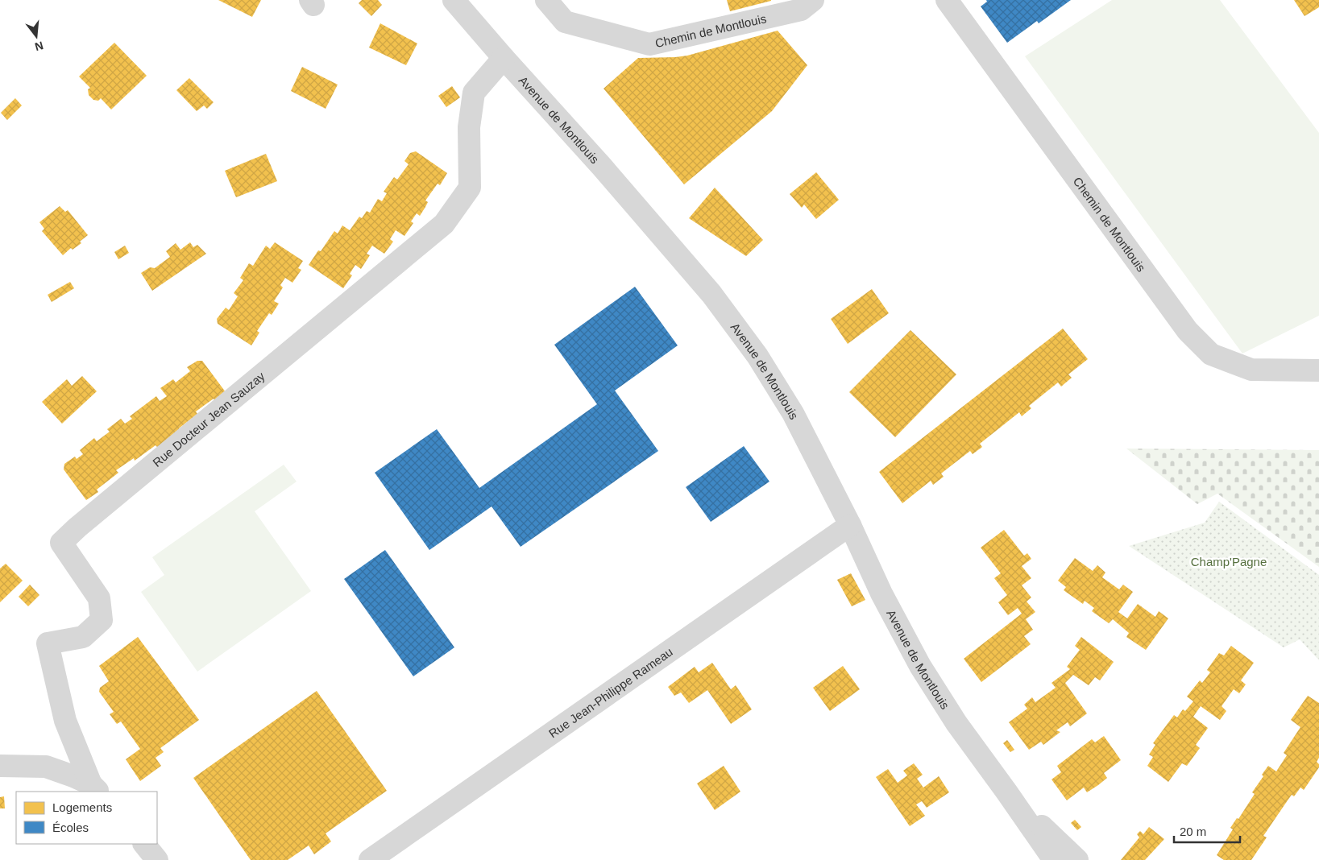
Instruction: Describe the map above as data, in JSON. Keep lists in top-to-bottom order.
{
  "streets": {
    "street": [
      "Chemin de Montlouis",
      "Avenue de Montlouis",
      "Rue Docteur Jean Sauzay",
      "Rue Jean-Philippe Rameau"
    ]
  },
  "crossings": [
    ["Avenue de Montlouis", "Rue Docteur Jean Sauzay"],
    ["Avenue de Montlouis", "Rue Jean-Philippe Rameau"]
  ],
  "parks": ["Champ'Pagne"],
  "legend": ["Logements", "Écoles"],
  "scale_bar": "20 m",
  "north": "bottom"
}
